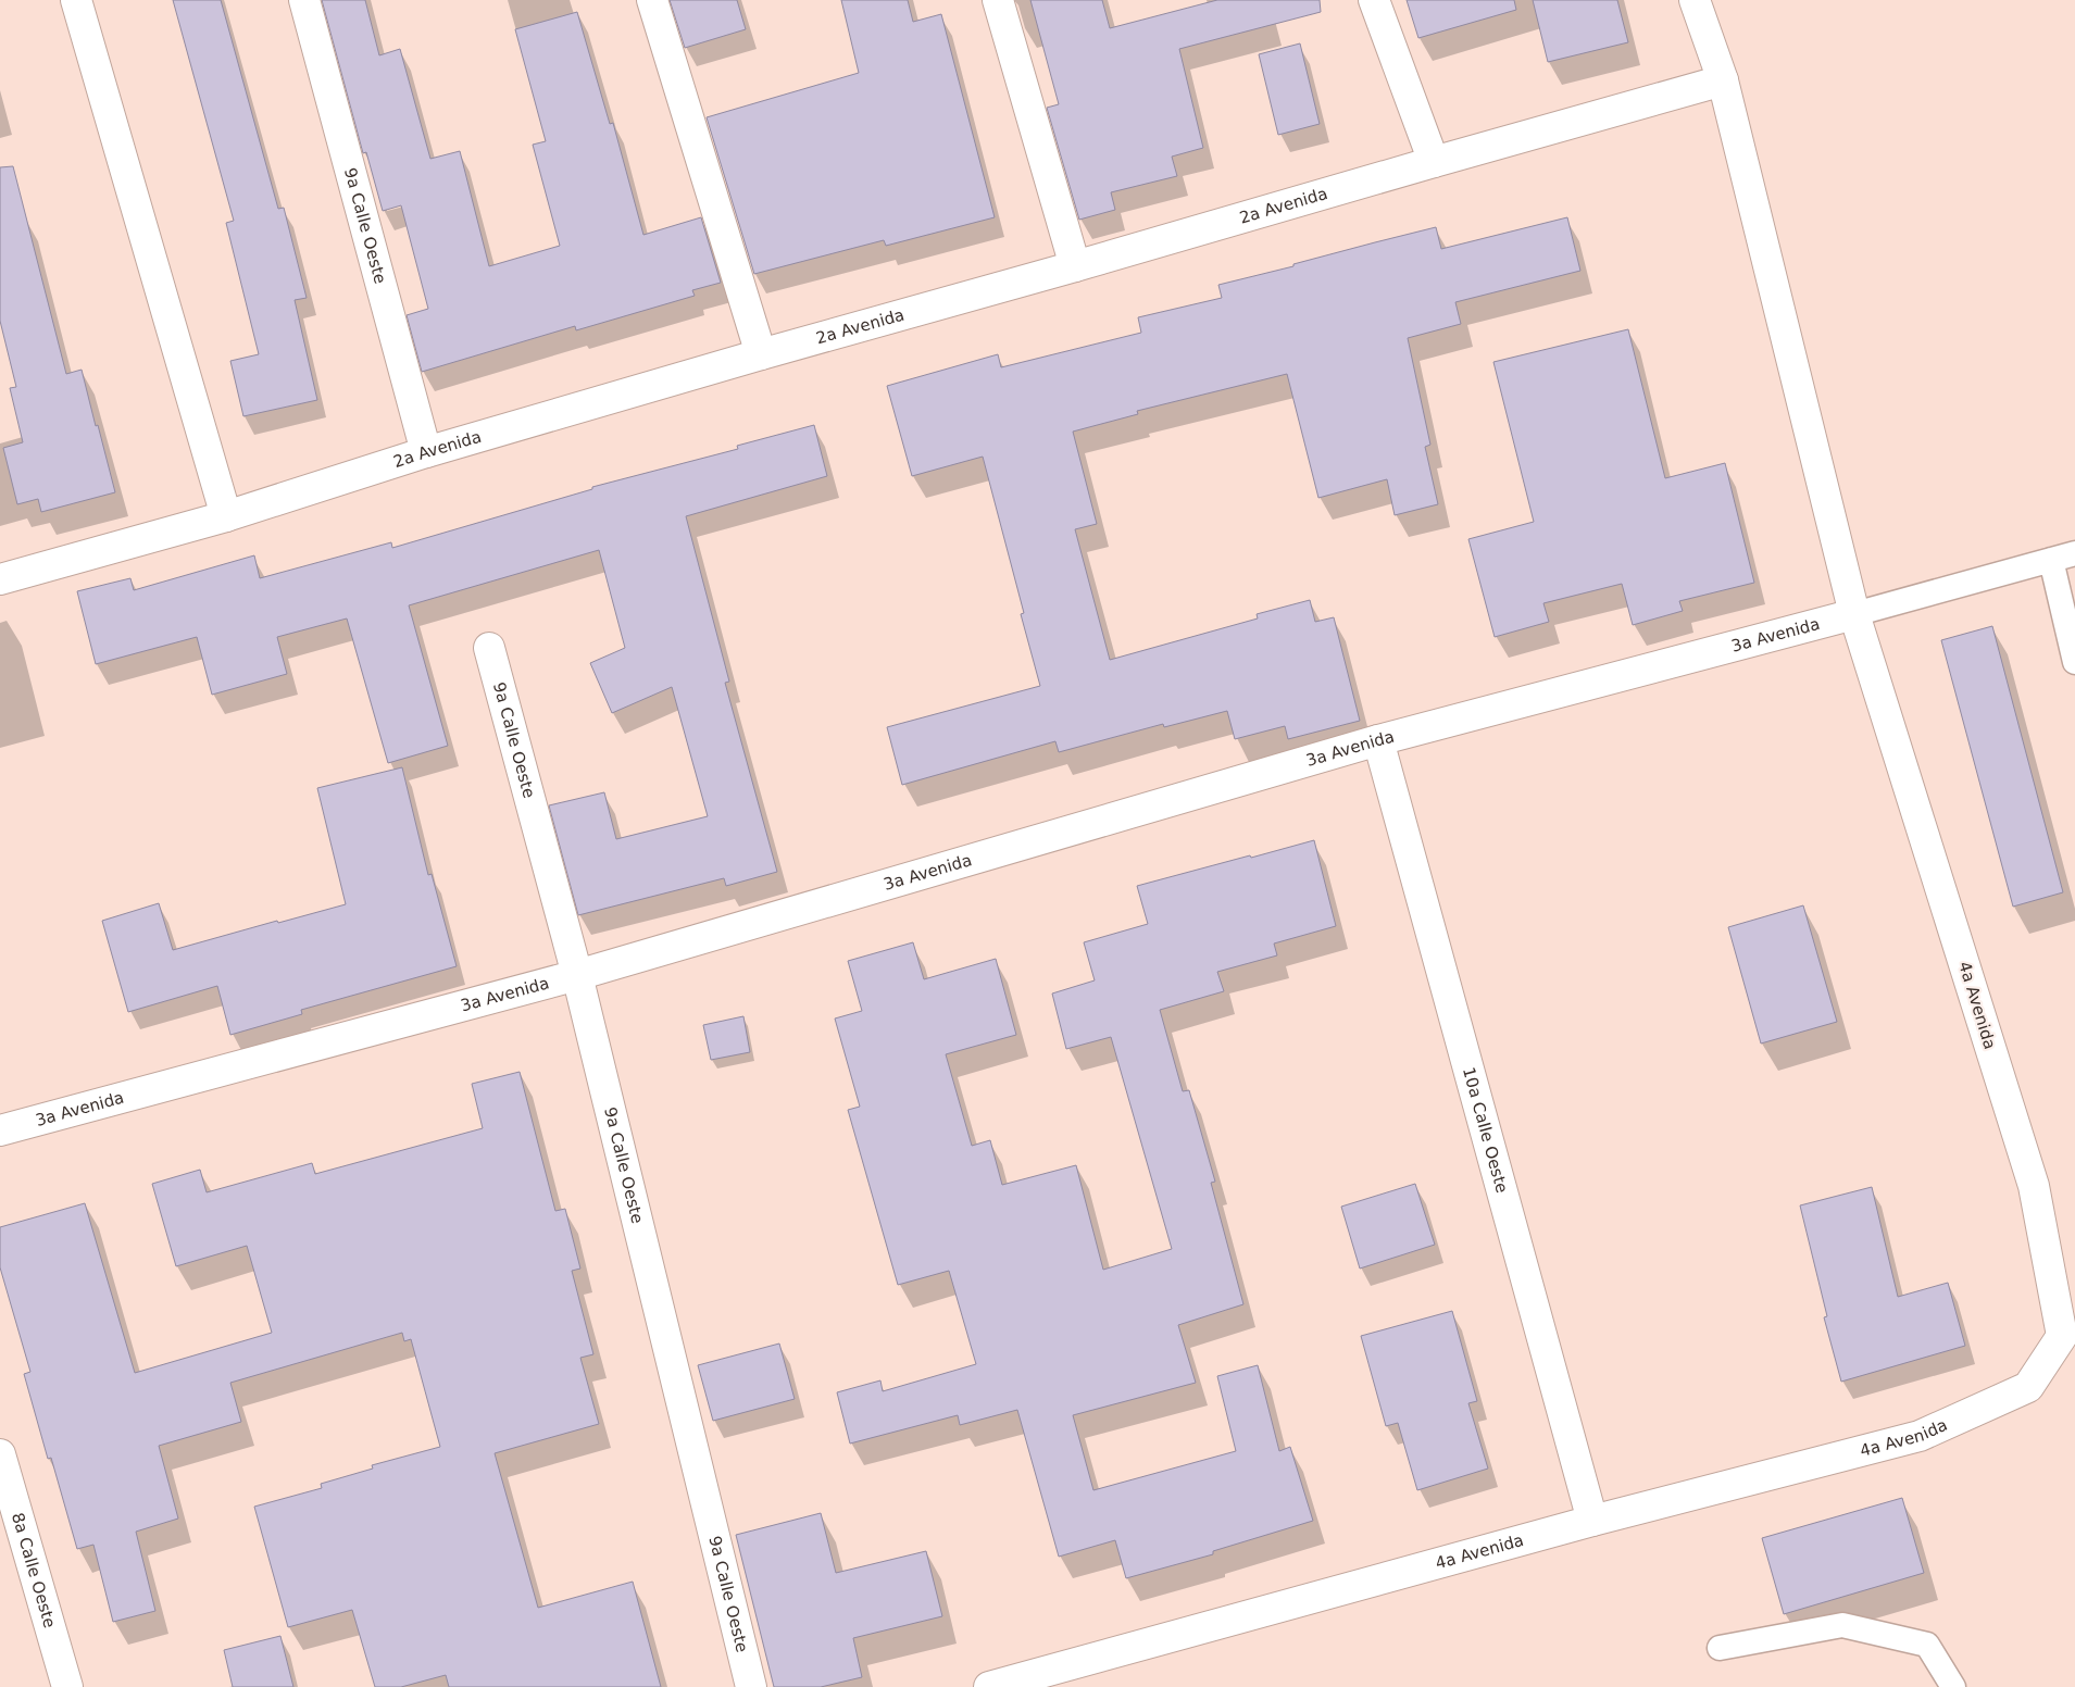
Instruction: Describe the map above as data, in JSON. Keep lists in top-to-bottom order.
{
  "streets": {
    "street": [
      "2a Avenida",
      "9a Calle Oeste",
      "3a Avenida",
      "4a Avenida",
      "10a Calle Oeste",
      "8a Calle Oeste"
    ]
  },
  "crossings": [
    ["2a Avenida", "9a Calle Oeste"],
    ["2a Avenida", "4a Avenida"],
    ["9a Calle Oeste", "3a Avenida"],
    ["3a Avenida", "4a Avenida"],
    ["3a Avenida", "10a Calle Oeste"],
    ["4a Avenida", "10a Calle Oeste"]
  ]
}
